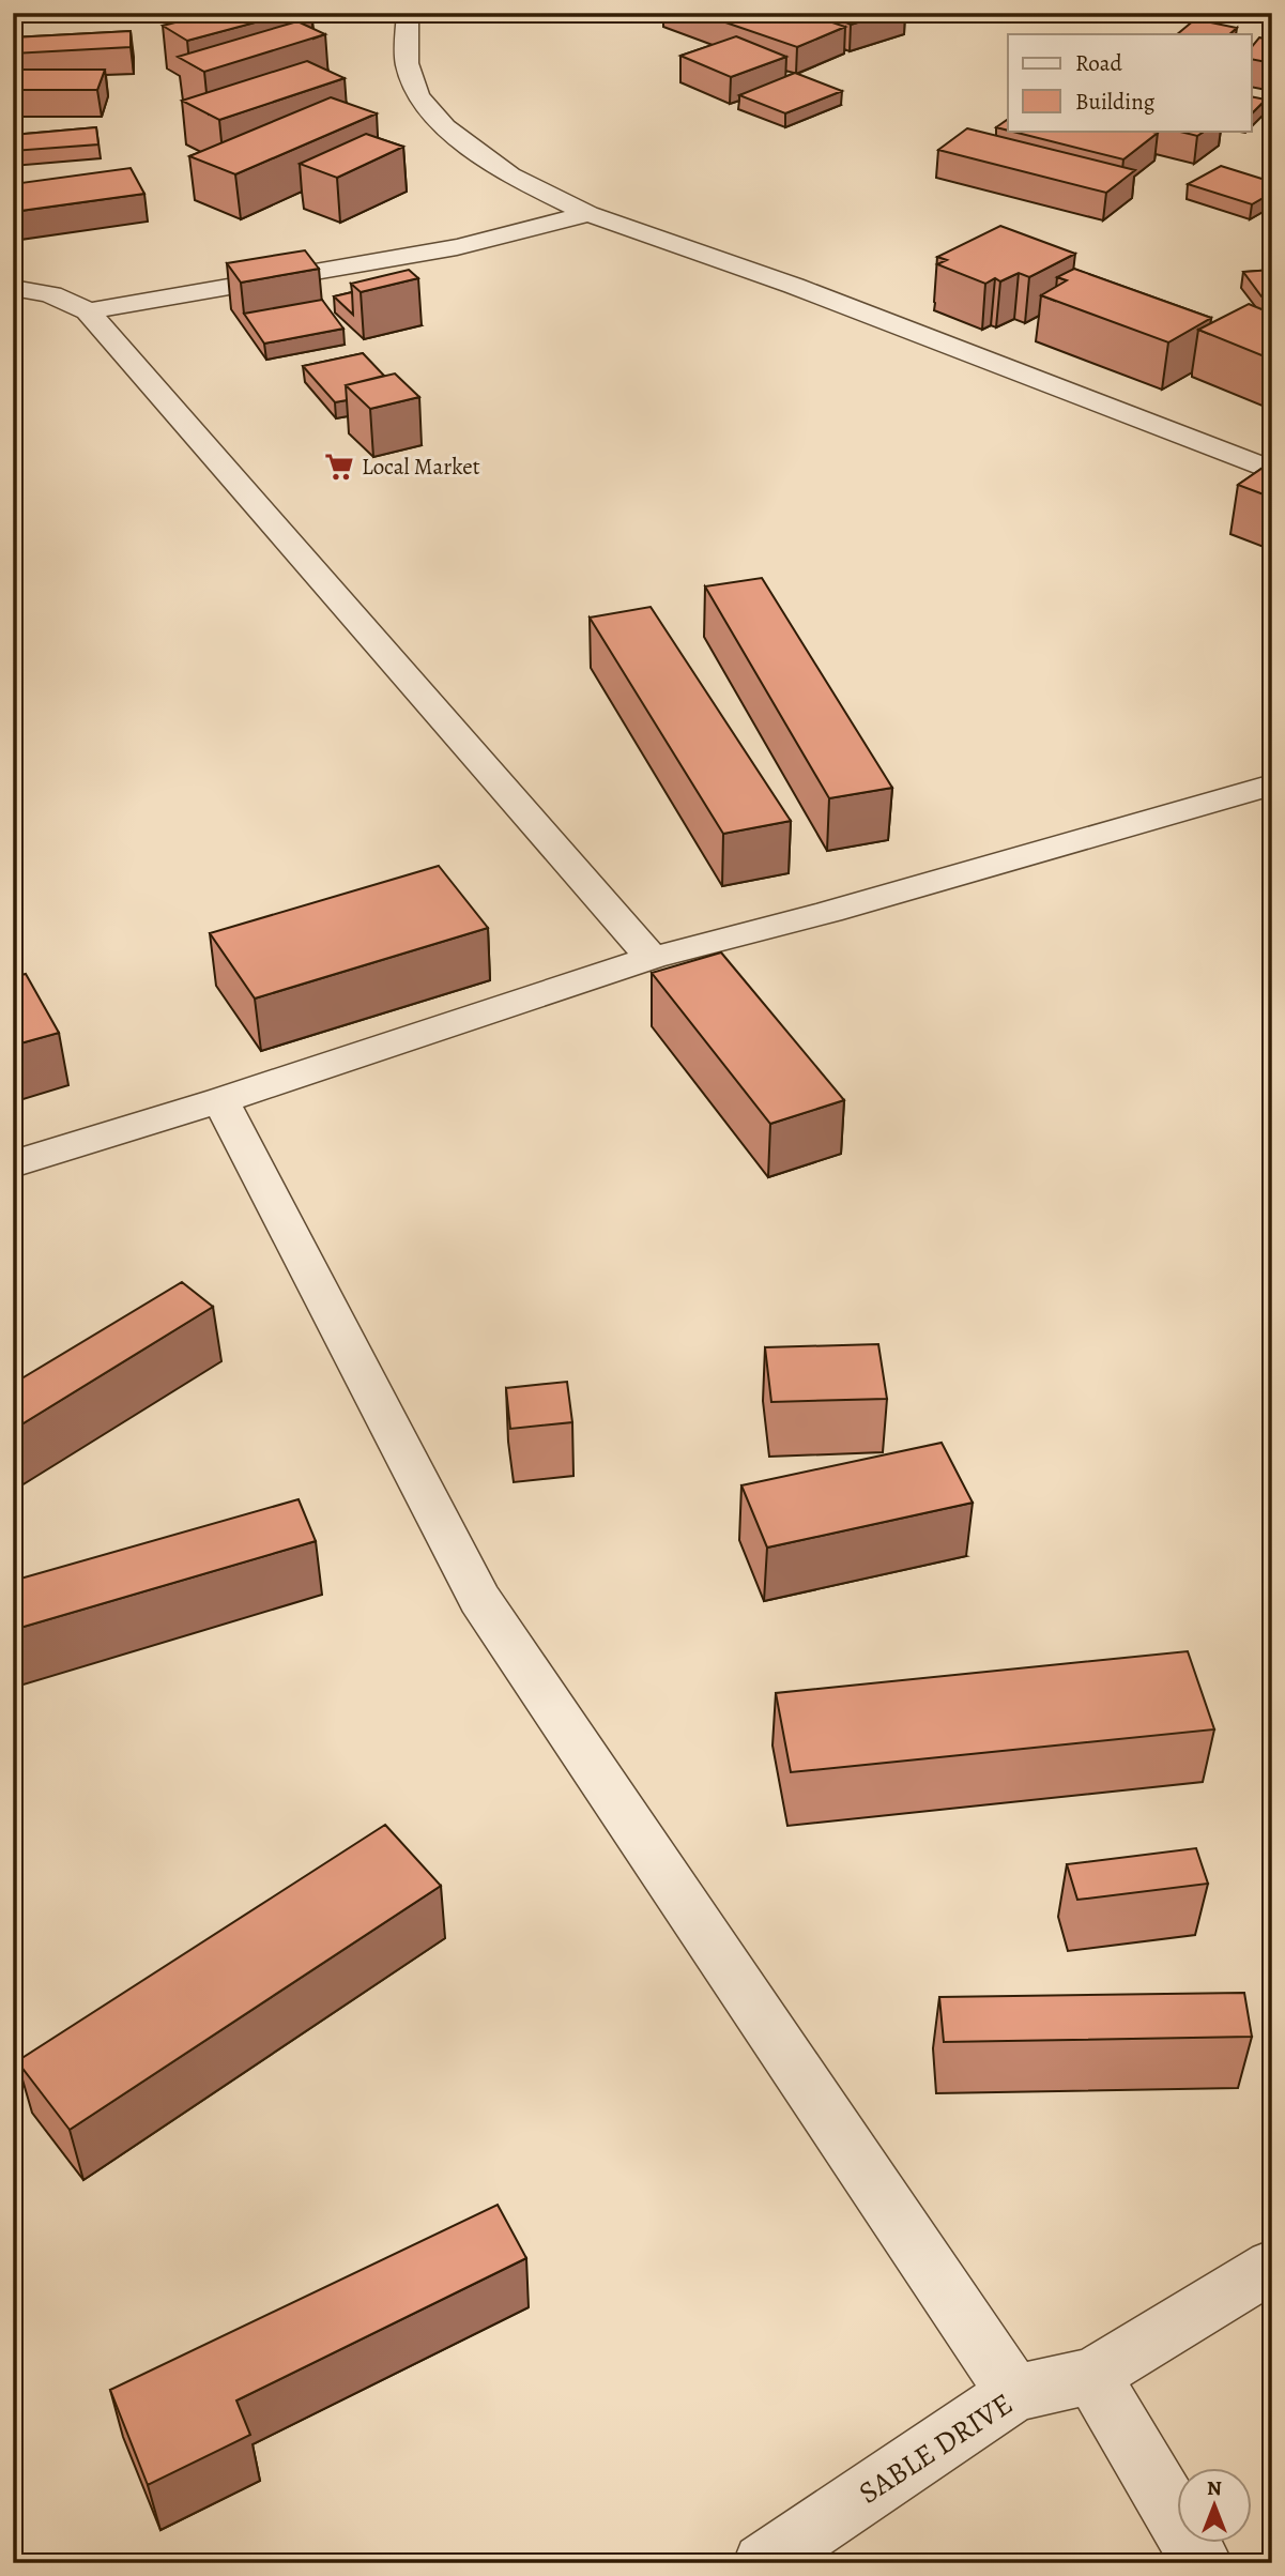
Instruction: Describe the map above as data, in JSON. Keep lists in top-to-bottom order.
{
  "streets": {
    "street": ["SABLE DRIVE"]
  },
  "places": {
    "supermarket": ["Local Market"]
  },
  "legend": ["Road", "Building"],
  "north": "top"
}
